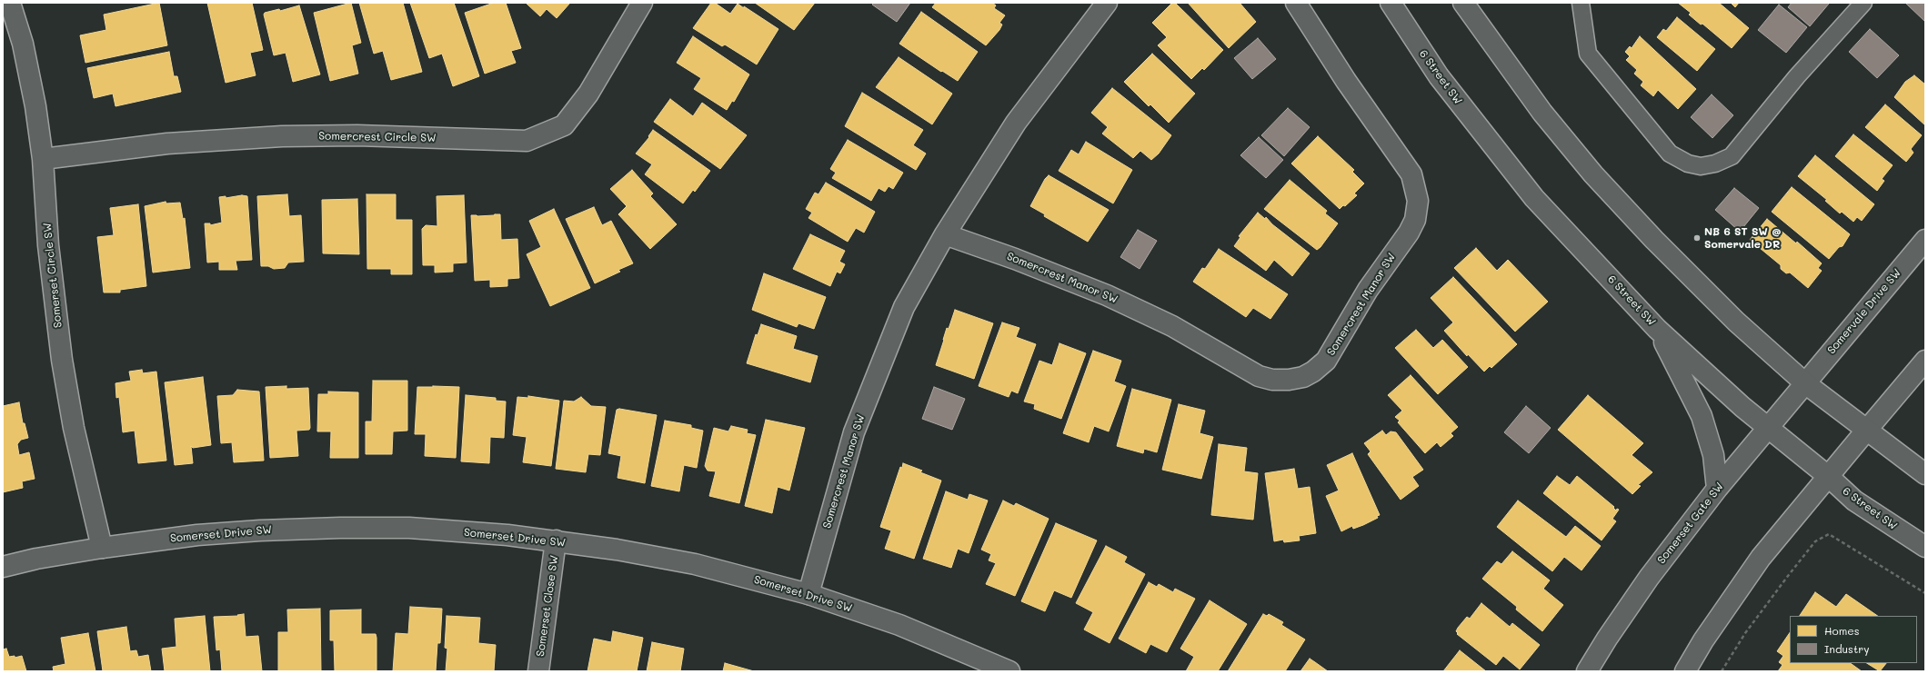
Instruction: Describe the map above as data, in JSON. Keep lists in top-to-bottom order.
{
  "streets": {
    "street": [
      "6 Street SW",
      "Somercrest Circle SW",
      "Somerset Circle SW",
      "Somercrest Manor SW",
      "Somervale Drive SW",
      "Somerset Gate SW",
      "Somerset Drive SW",
      "Somerset Close SW"
    ]
  },
  "crossings": [
    ["6 Street SW", "Somerset Gate SW"],
    ["Somercrest Circle SW", "Somerset Circle SW"],
    ["Somerset Circle SW", "Somerset Drive SW"],
    ["Somercrest Manor SW", "Somerset Drive SW"],
    ["Somervale Drive SW", "Somerset Gate SW"],
    ["Somerset Drive SW", "Somerset Close SW"]
  ],
  "places": ["NB 6 ST SW @ Somervale DR"],
  "legend": ["Homes", "Industry"]
}
